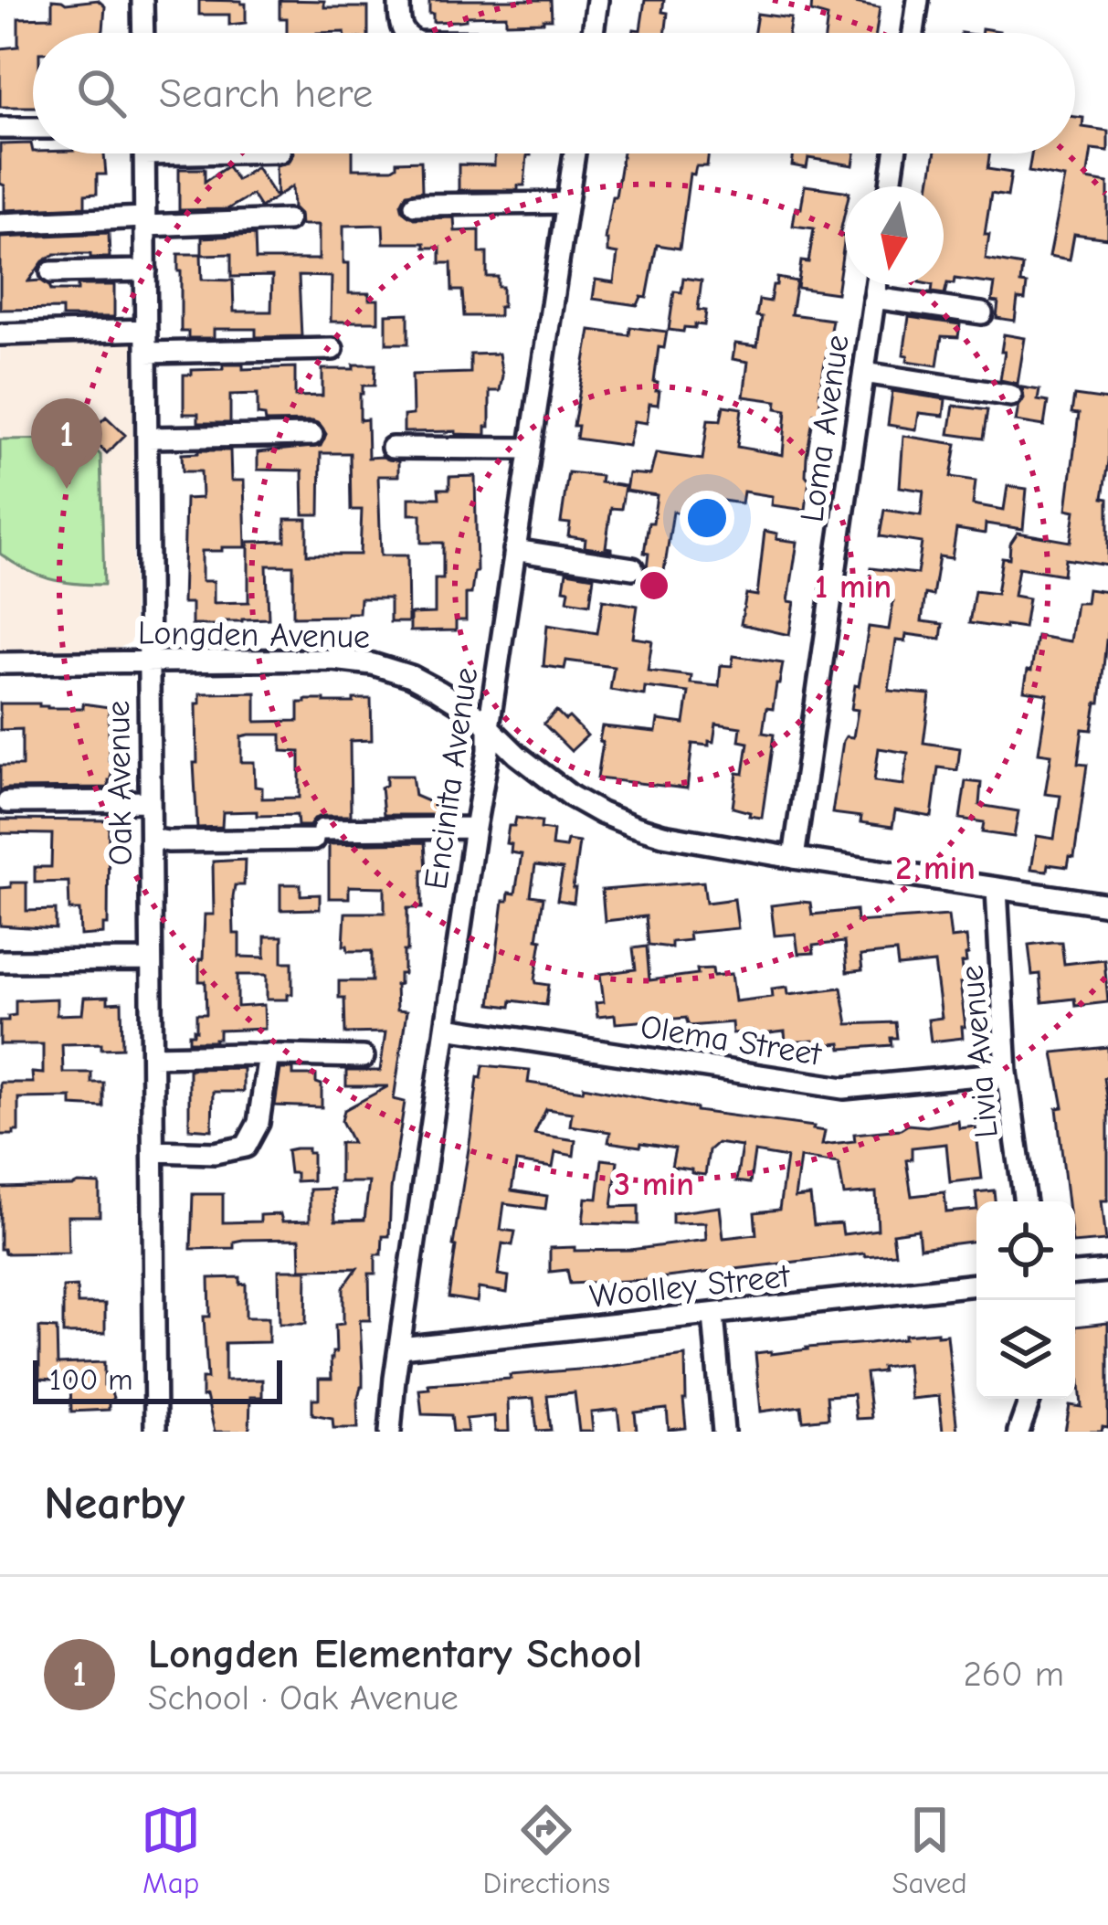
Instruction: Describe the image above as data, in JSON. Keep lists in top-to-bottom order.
{
  "streets": {
    "street": [
      "Loma Avenue",
      "Longden Avenue",
      "Encinita Avenue",
      "Oak Avenue",
      "Olema Street",
      "Livia Avenue",
      "Woolley Street"
    ]
  },
  "crossings": [
    ["Loma Avenue", "Longden Avenue"],
    ["Longden Avenue", "Encinita Avenue"],
    ["Longden Avenue", "Oak Avenue"],
    ["Longden Avenue", "Livia Avenue"],
    ["Encinita Avenue", "Olema Street"],
    ["Encinita Avenue", "Woolley Street"],
    ["Olema Street", "Livia Avenue"]
  ],
  "scale_bar": "100 m",
  "north": "bottom",
  "page": {
    "search": "Search here",
    "pins": "1",
    "scale": "100 m",
    "heading": "Nearby",
    "list": [
      {
        "mark": "1",
        "name": "Longden Elementary School",
        "note": "School · Oak Avenue",
        "value": "260 m"
      }
    ],
    "nav": ["Map", "Directions", "Saved"]
  },
  "rings": ["1 min", "2 min", "3 min"]
}
